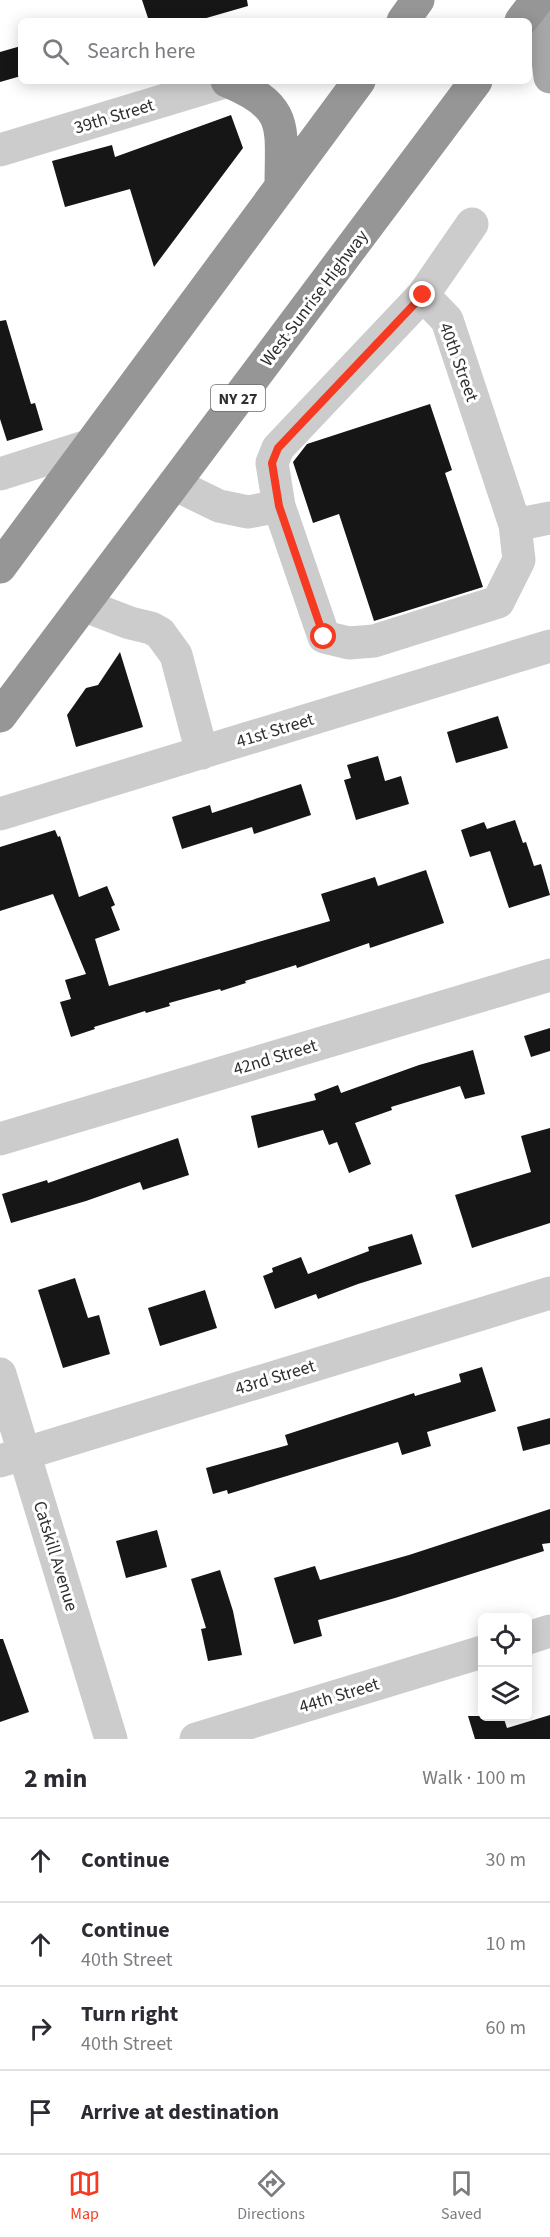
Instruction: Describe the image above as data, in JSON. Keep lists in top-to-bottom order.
{
  "streets": {
    "highway": ["West Sunrise Highway", "NY 27"],
    "street": [
      "39th Street",
      "40th Street",
      "41st Street",
      "42nd Street",
      "43rd Street",
      "Catskill Avenue",
      "44th Street"
    ]
  },
  "crossings": [
    ["43rd Street", "Catskill Avenue"]
  ],
  "page": {
    "search": "Search here",
    "heading": ["2 min", "Walk · 100 m"],
    "list": [
      ["Continue", "30 m"],
      ["Continue", "40th Street", "10 m"],
      ["Turn right", "40th Street", "60 m"],
      "Arrive at destination"
    ],
    "nav": ["Map", "Directions", "Saved"]
  }
}
